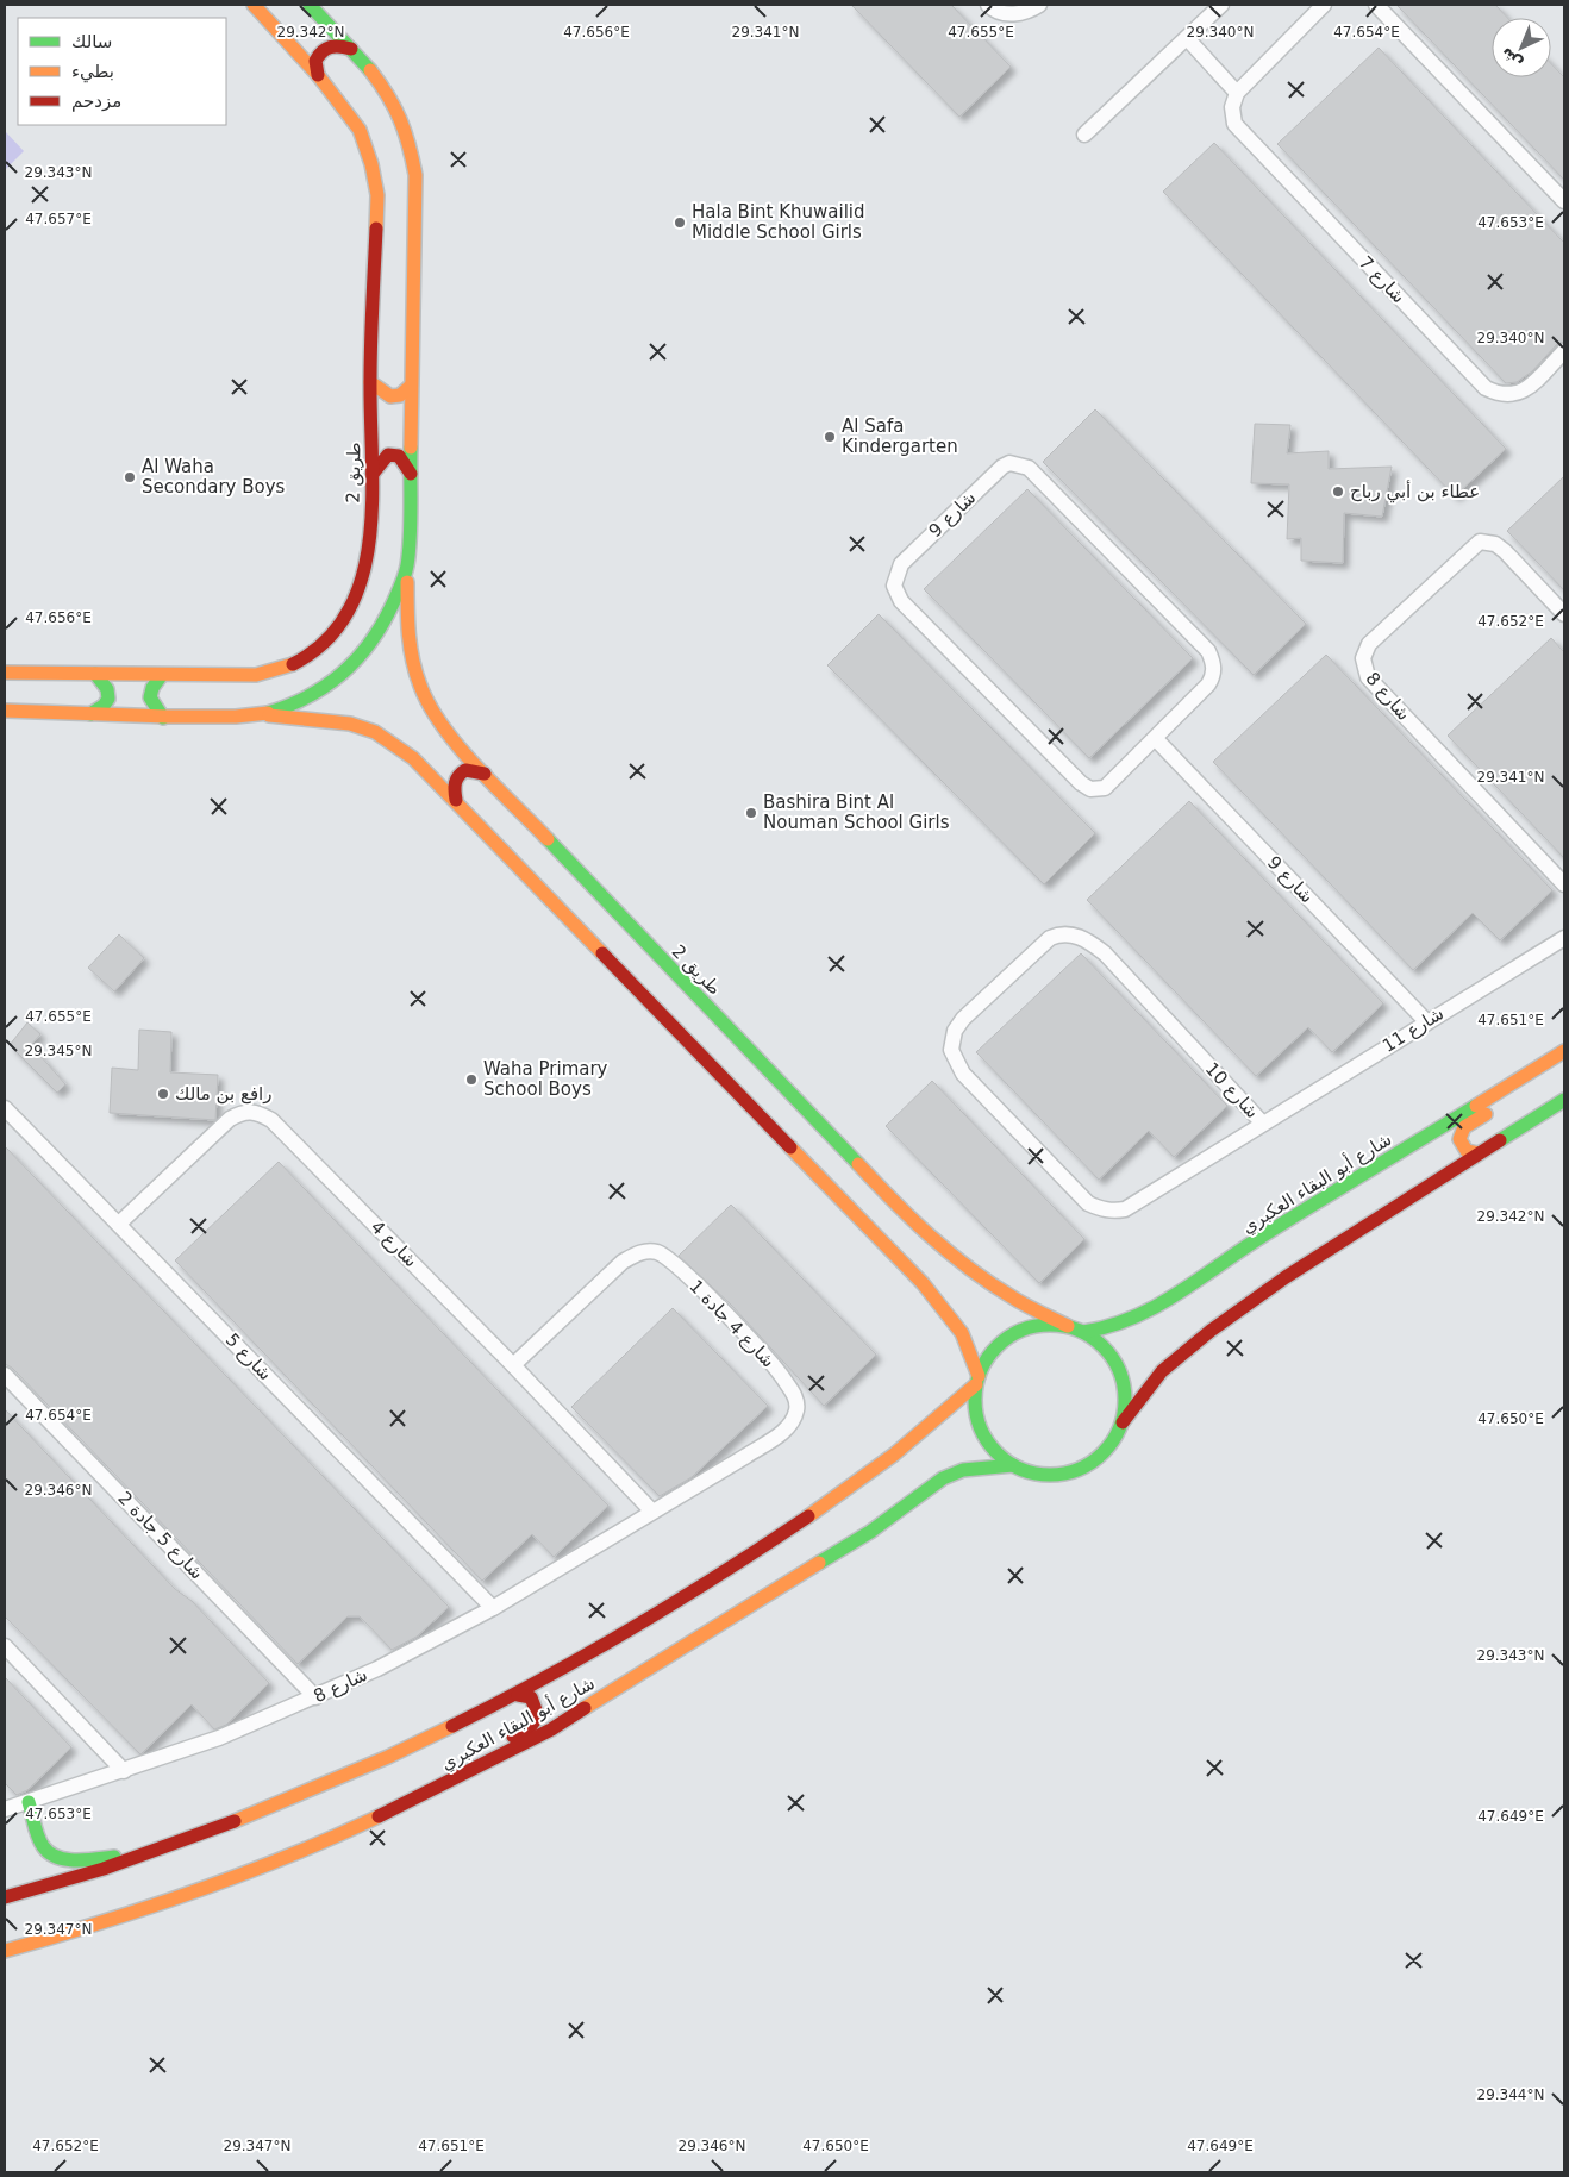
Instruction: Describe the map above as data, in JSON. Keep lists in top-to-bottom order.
{
  "streets": {
    "street": [
      "شارع 7",
      "طريق 2",
      "شارع 9",
      "شارع 8",
      "شارع 11",
      "شارع 10",
      "شارع أبو البقاء العكبري",
      "شارع 4",
      "شارع 4 جادة 1",
      "شارع 5",
      "شارع 5 جادة 2"
    ]
  },
  "crossings": [
    ["طريق 2", "شارع أبو البقاء العكبري"],
    ["شارع 9", "شارع 11"],
    ["شارع 8", "شارع 4"],
    ["شارع 8", "شارع 4 جادة 1"],
    ["شارع 8", "شارع 5"],
    ["شارع 8", "شارع 5 جادة 2"],
    ["شارع 11", "شارع 10"],
    ["شارع 4", "شارع 4 جادة 1"],
    ["شارع 4", "شارع 5"]
  ],
  "places": [
    "Hala Bint Khuwailid Middle School Girls",
    "Al Safa Kindergarten",
    "Al Waha Secondary Boys",
    "عطاء بن أبي رباح",
    "Bashira Bint Al Nouman School Girls",
    "Waha Primary School Boys",
    "رافع بن مالك"
  ],
  "legend": ["سالك", "بطيء", "مزدحم"],
  "north": "bottom left",
  "coordinates": [
    "29.342°N",
    "29.341°N",
    "29.340°N",
    "47.655°E",
    "47.656°E",
    "47.654°E",
    "29.343°N",
    "47.657°E",
    "47.653°E",
    "47.652°E",
    "47.651°E",
    "29.345°N",
    "47.650°E",
    "29.346°N",
    "47.649°E",
    "29.347°N",
    "29.344°N"
  ]
}
